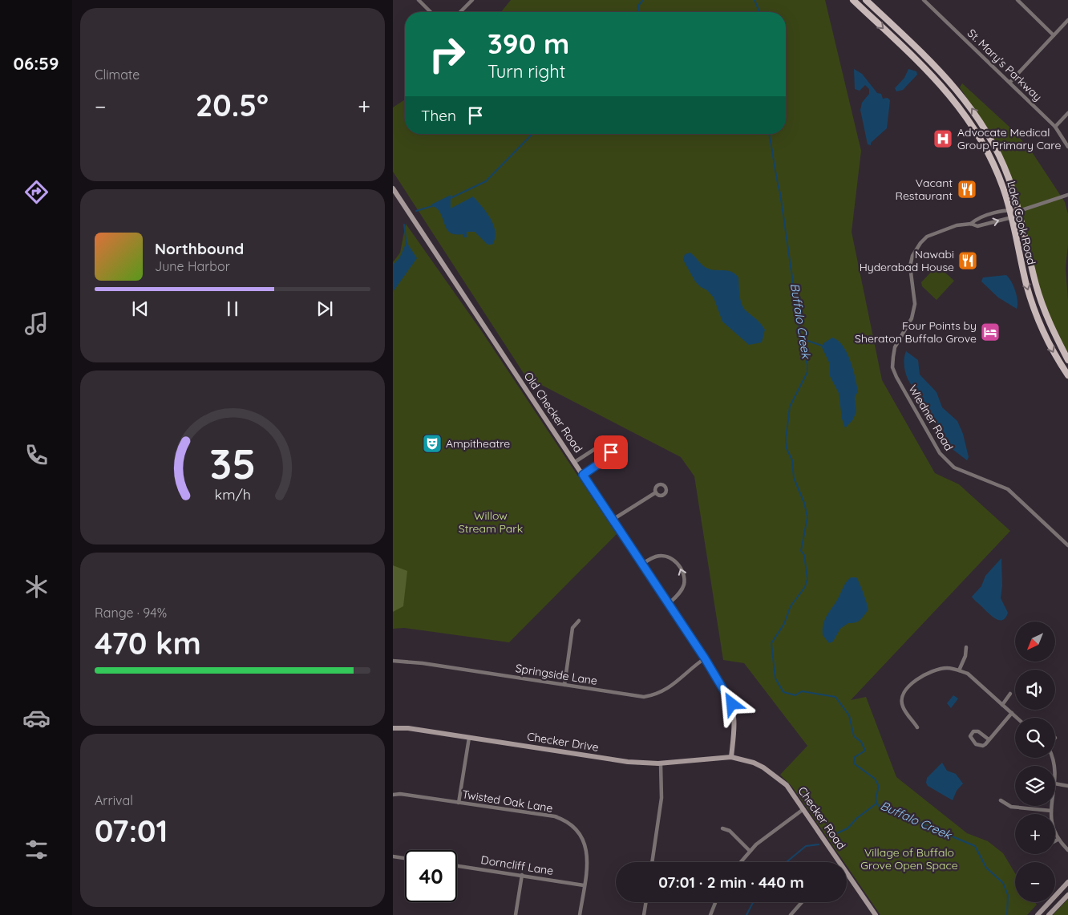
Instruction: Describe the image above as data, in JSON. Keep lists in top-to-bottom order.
{
  "streets": {
    "main road": ["Lake Cook Road"],
    "street": [
      "St. Mary's Parkway",
      "Old Checker Road",
      "Wiedner Road",
      "Springside Lane",
      "Checker Drive",
      "Twisted Oak Lane",
      "Checker Road",
      "Dorncliff Lane"
    ]
  },
  "crossings": [
    ["Old Checker Road", "Springside Lane"],
    ["Old Checker Road", "Checker Drive"],
    ["Old Checker Road", "Checker Road"],
    ["Checker Drive", "Checker Road"],
    ["Twisted Oak Lane", "Dorncliff Lane"]
  ],
  "water": ["Buffalo Creek"],
  "parks": ["Willow Stream Park", "Village of Buffalo Grove Open Space"],
  "places": {
    "hospital": ["Advocate Medical Group Primary Care"],
    "restaurant": ["Vacant Restaurant", "Nawabi Hyderabad House"],
    "hotel": ["Four Points by Sheraton Buffalo Grove"],
    "theatre": ["Ampitheatre"]
  },
  "north": "bottom left",
  "page": {
    "tabs": "06:59",
    "tile": [
      "Climate",
      ["Range · 94%", "470 km"],
      ["Arrival", "07:01"]
    ],
    "turn": ["390 m", "Turn right"],
    "heat": ["−", "20.5°", "+"],
    "then": "Then",
    "song": ["Northbound", "June Harbor"],
    "map_buttons": ["+", "−"],
    "limit": "40",
    "trip": "07:01 · 2 min · 440 m",
    "gauge": ["35", "km/h"]
  }
}
